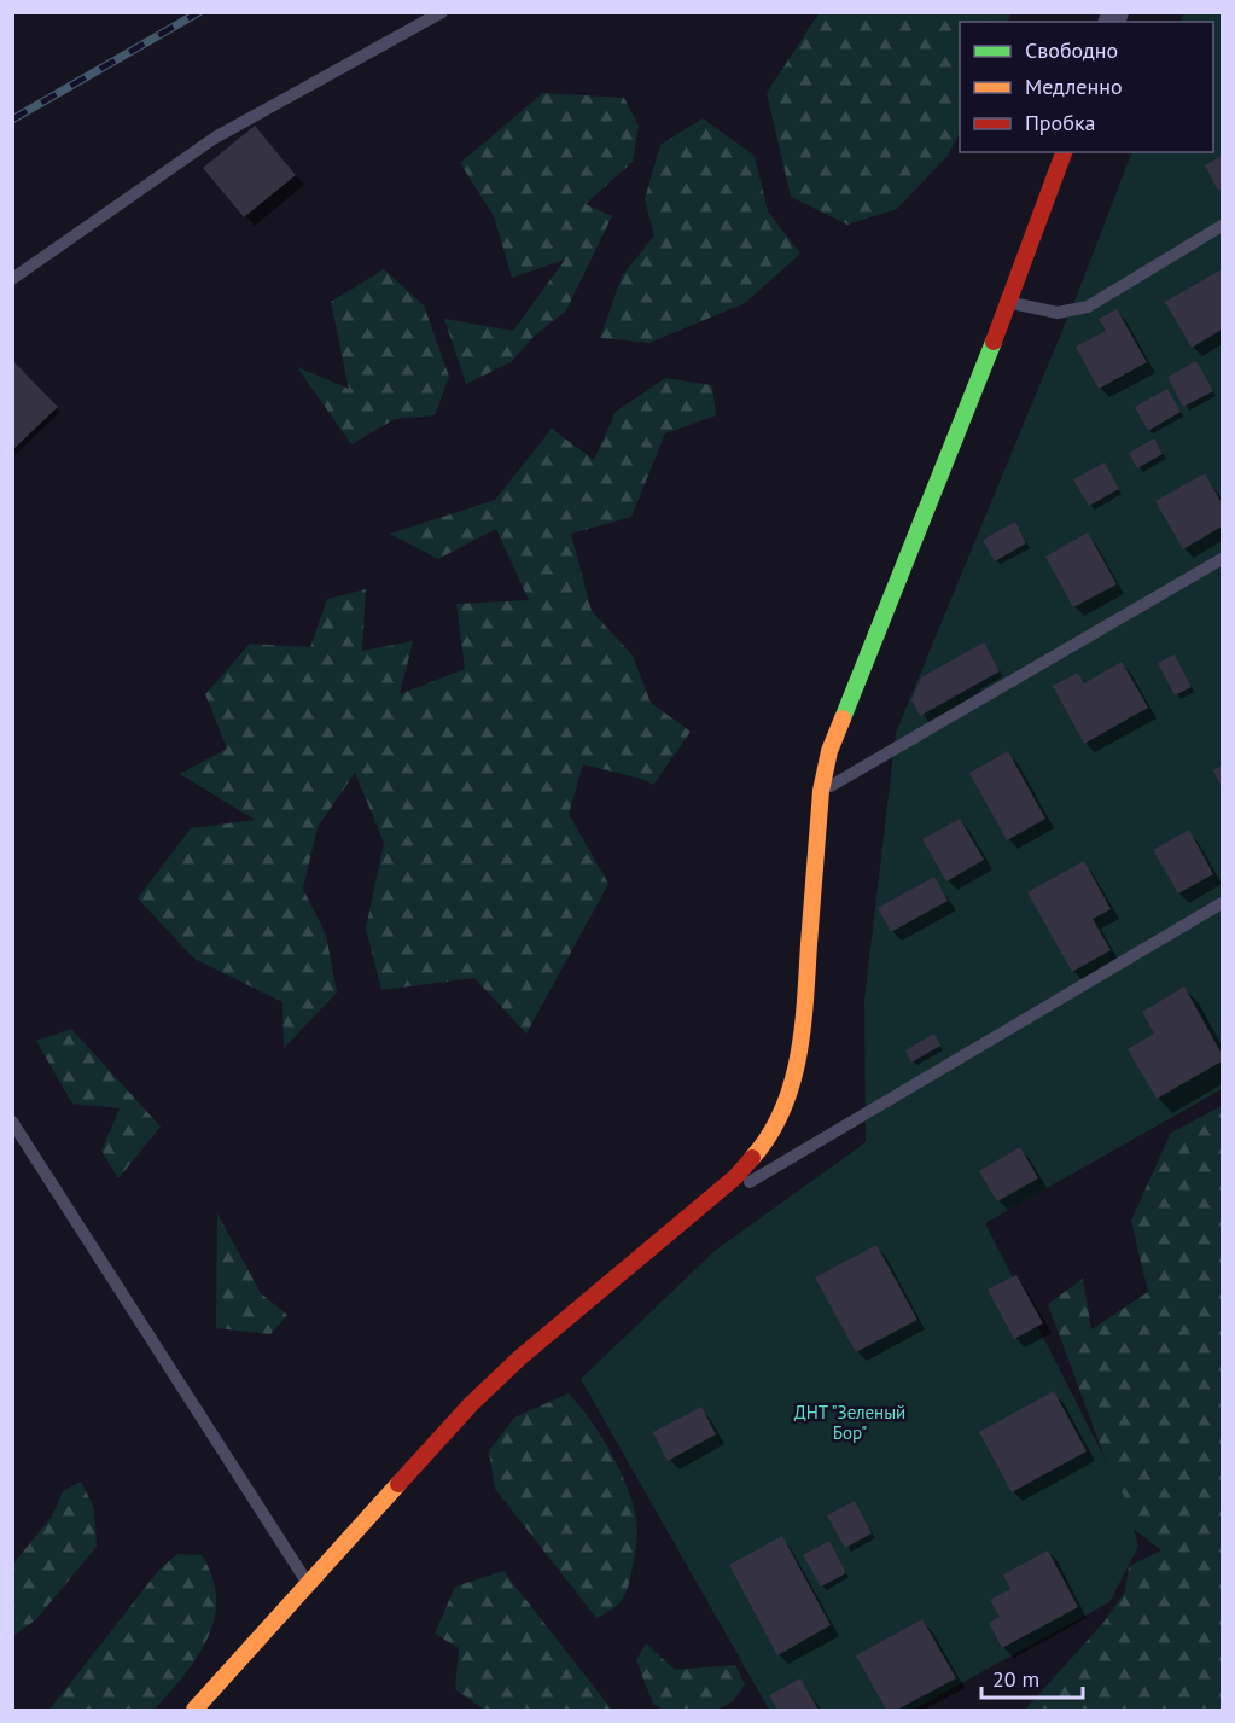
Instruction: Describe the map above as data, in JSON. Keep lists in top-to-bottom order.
{
  "parks": ["ДНТ \"Зеленый Бор\""],
  "legend": ["Свободно", "Медленно", "Пробка"],
  "scale_bar": "20 m"
}
